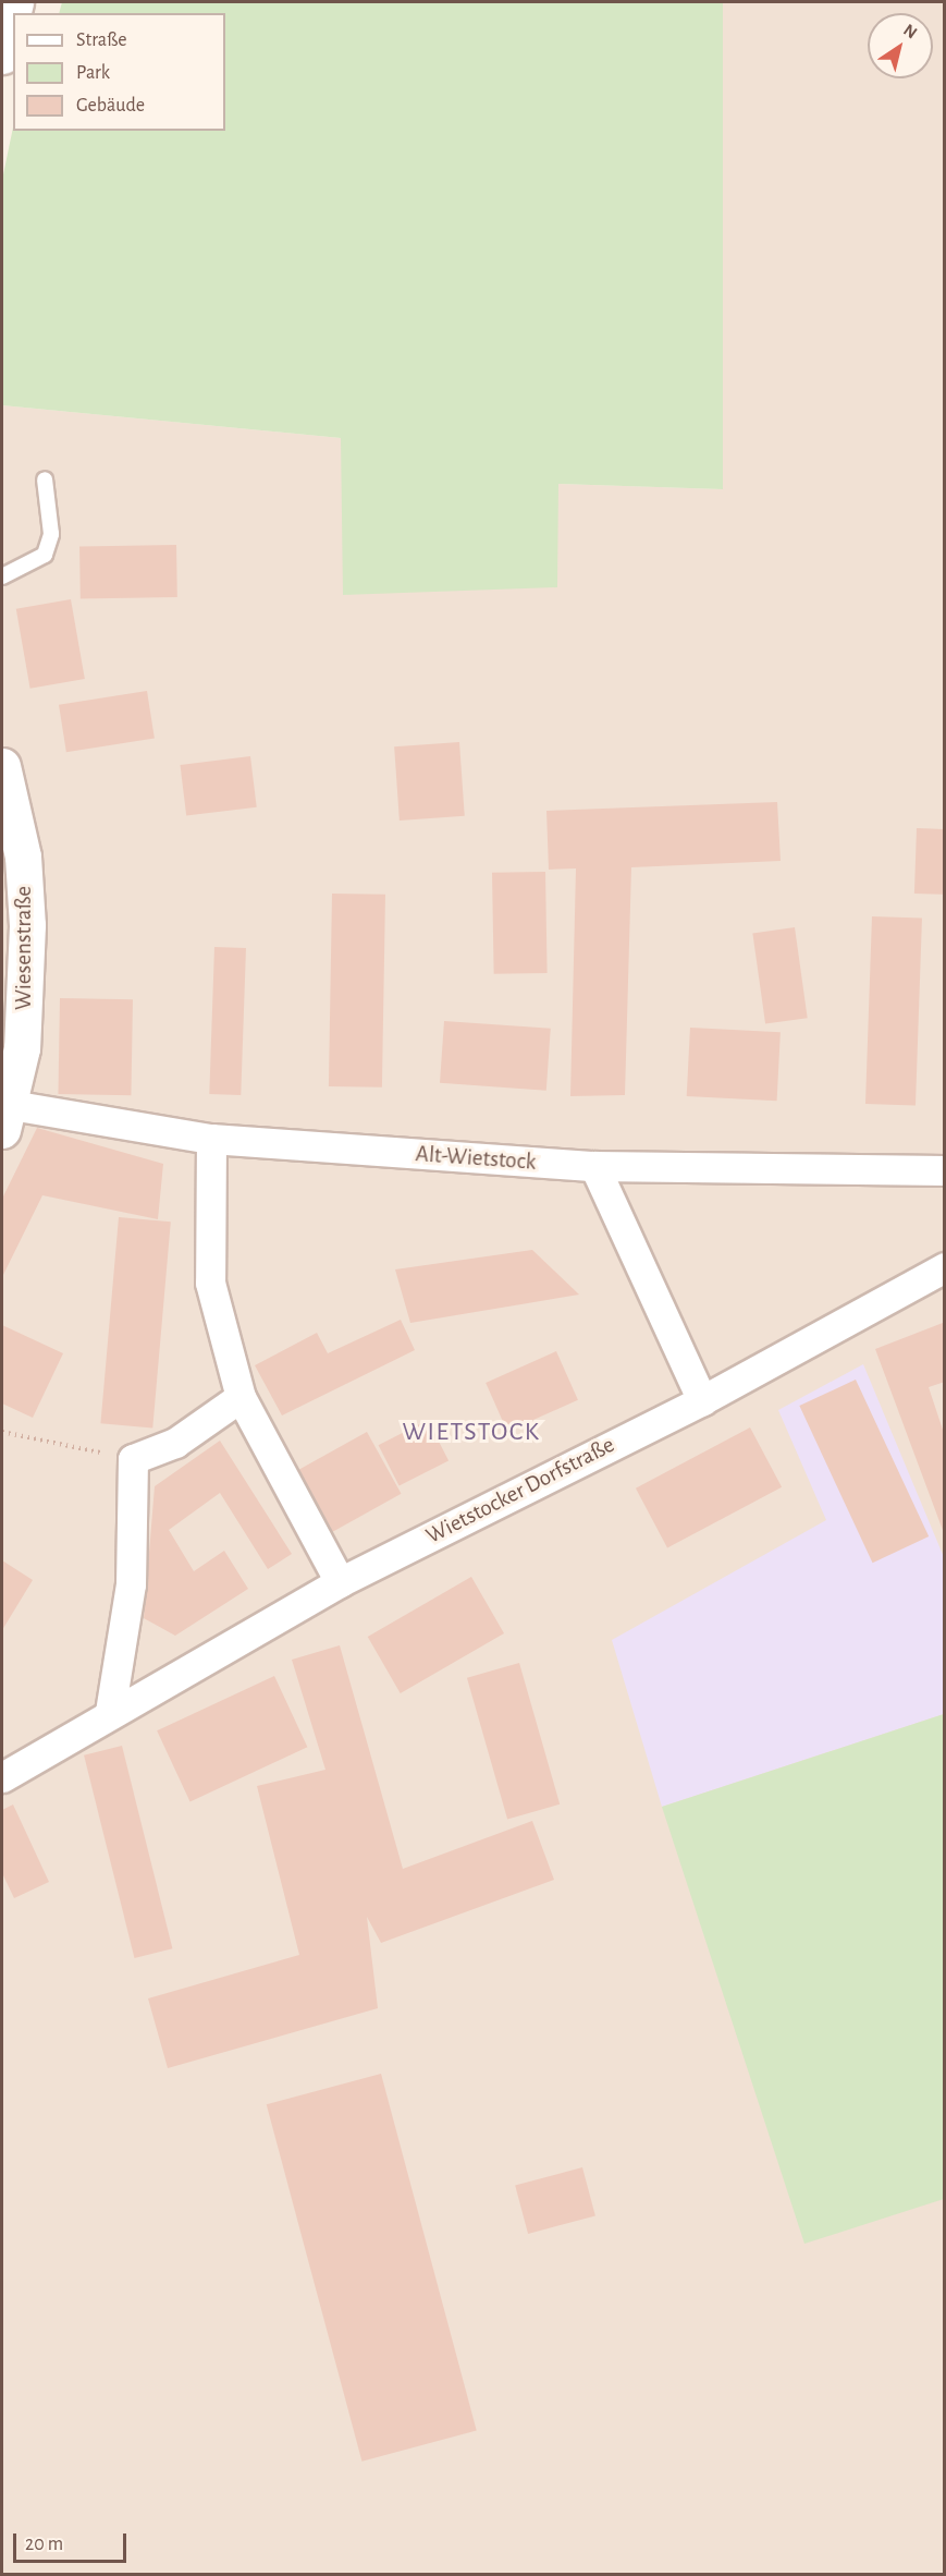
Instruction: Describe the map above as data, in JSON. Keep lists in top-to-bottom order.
{
  "streets": {
    "main road": ["Wiesenstraße"],
    "street": ["Alt-Wietstock", "Wietstocker Dorfstraße"]
  },
  "crossings": [
    ["Wiesenstraße", "Alt-Wietstock"]
  ],
  "districts": ["WIETSTOCK"],
  "legend": ["Straße", "Park", "Gebäude"],
  "scale_bar": "20 m",
  "north": "top right"
}
